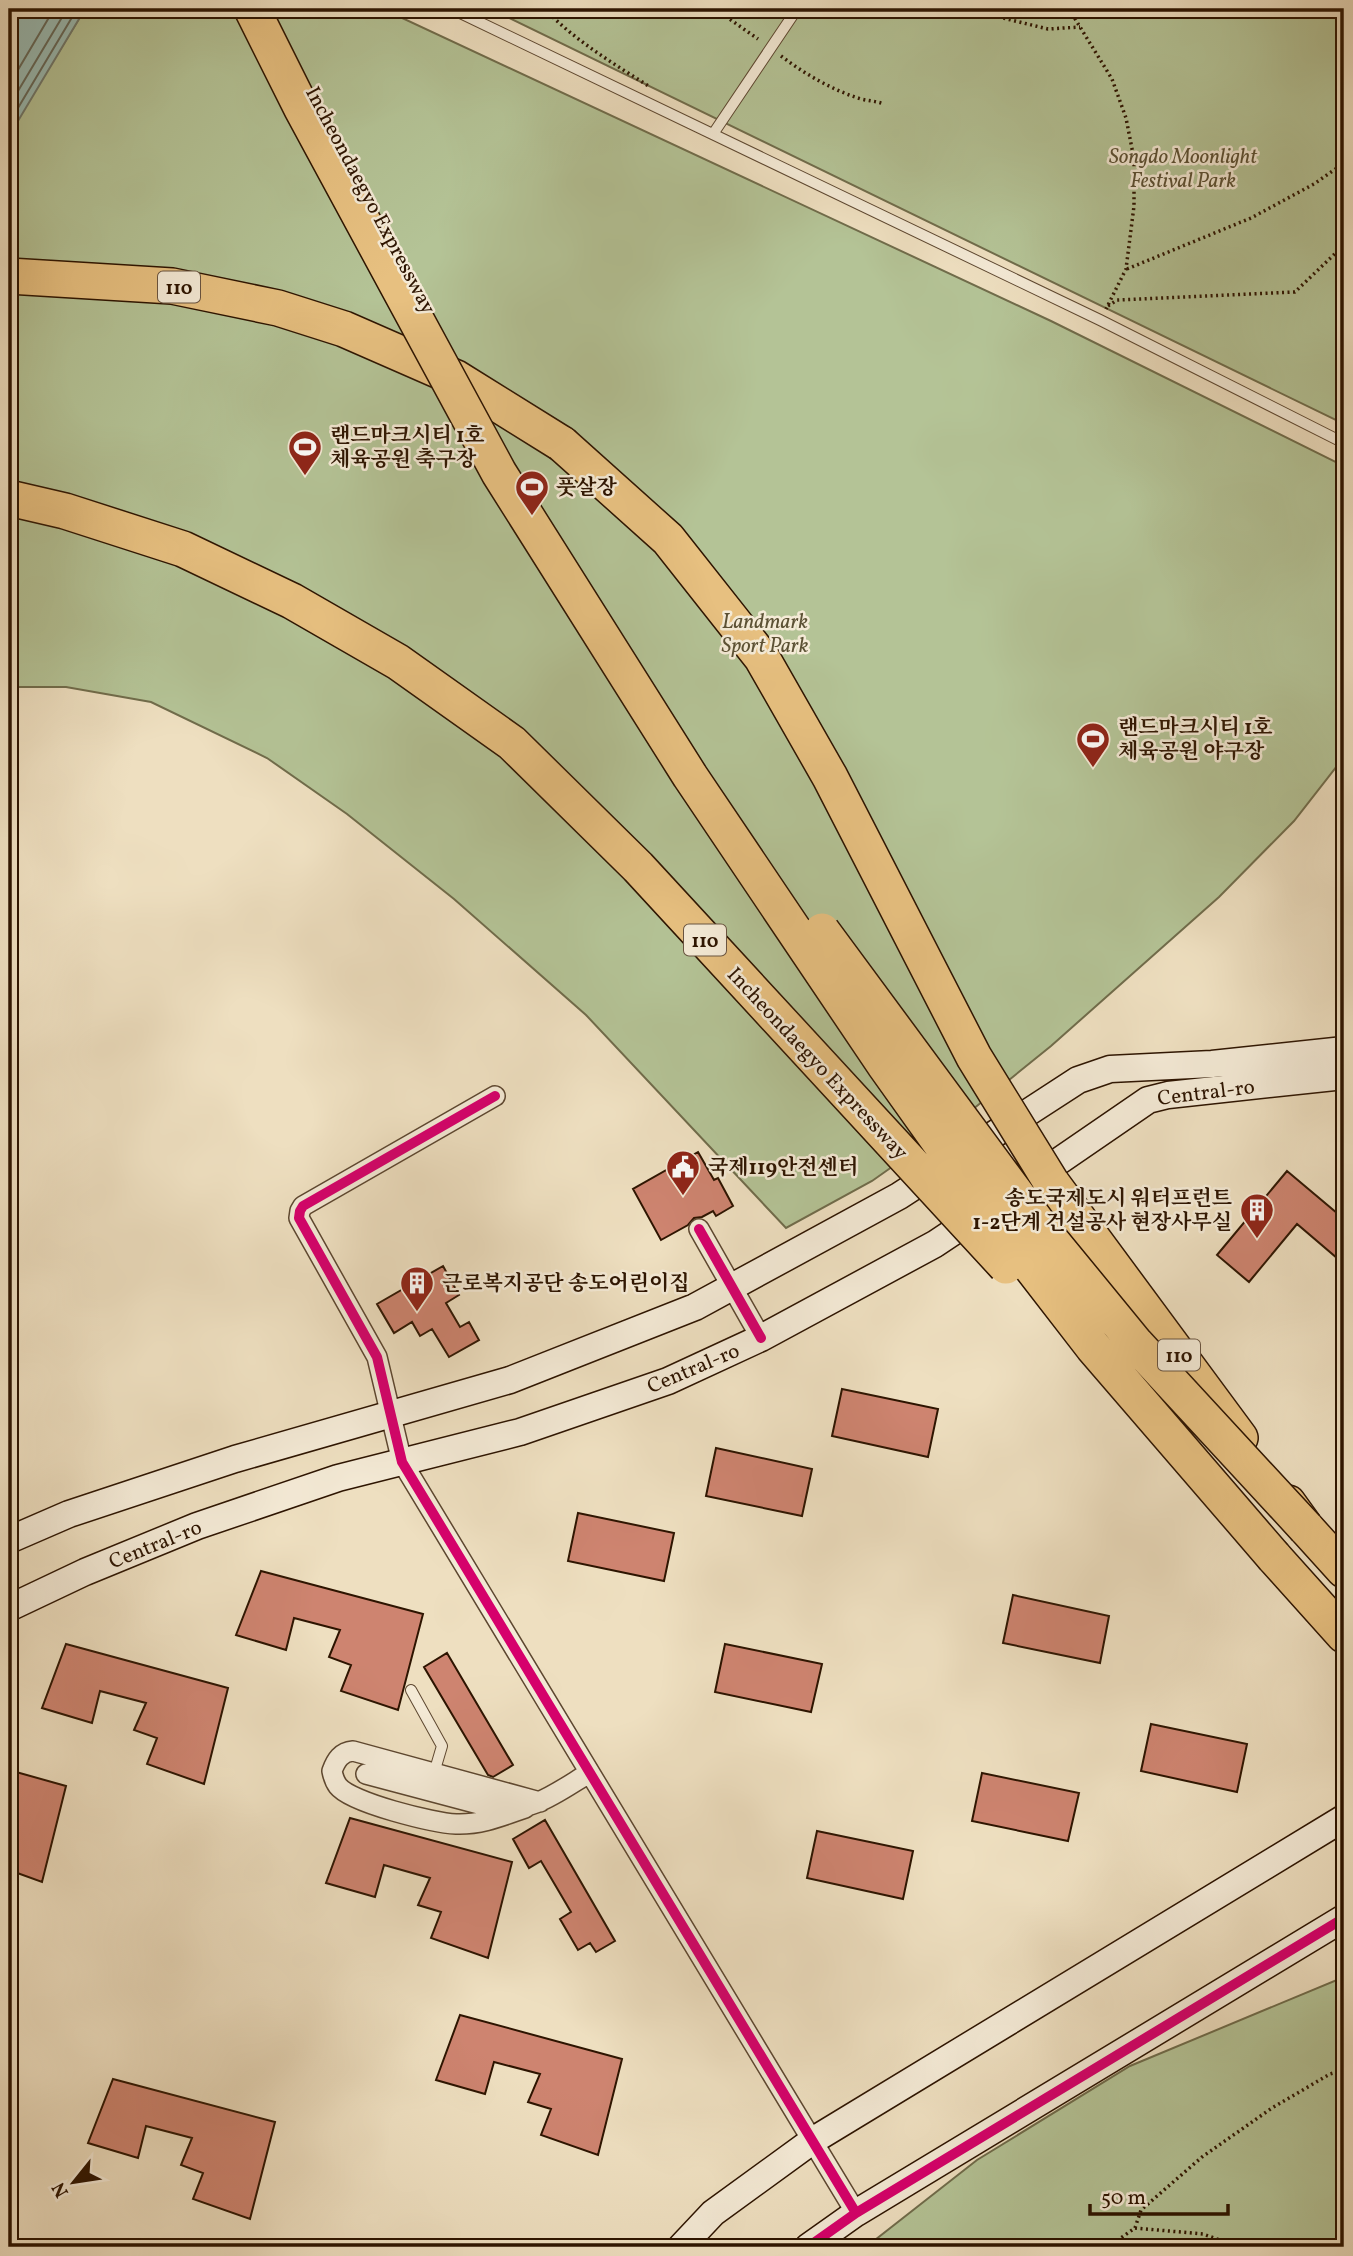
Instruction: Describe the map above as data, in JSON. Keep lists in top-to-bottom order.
{
  "streets": {
    "highway": ["Incheondaegyo Expressway", "110"],
    "main road": ["Central-ro"]
  },
  "parks": ["Songdo Moonlight Festival Park", "Landmark Sport Park"],
  "places": {
    "sports": ["랜드마크시티 1호 체육공원 축구장", "풋살장", "랜드마크시티 1호 체육공원 야구장"],
    "public building": ["국제119안전센터"],
    "building": ["송도국제도시 워터프런트 1-2단계 건설공사 현장사무실", "근로복지공단 송도어린이집"]
  },
  "scale_bar": "50 m",
  "north": "bottom left"
}
